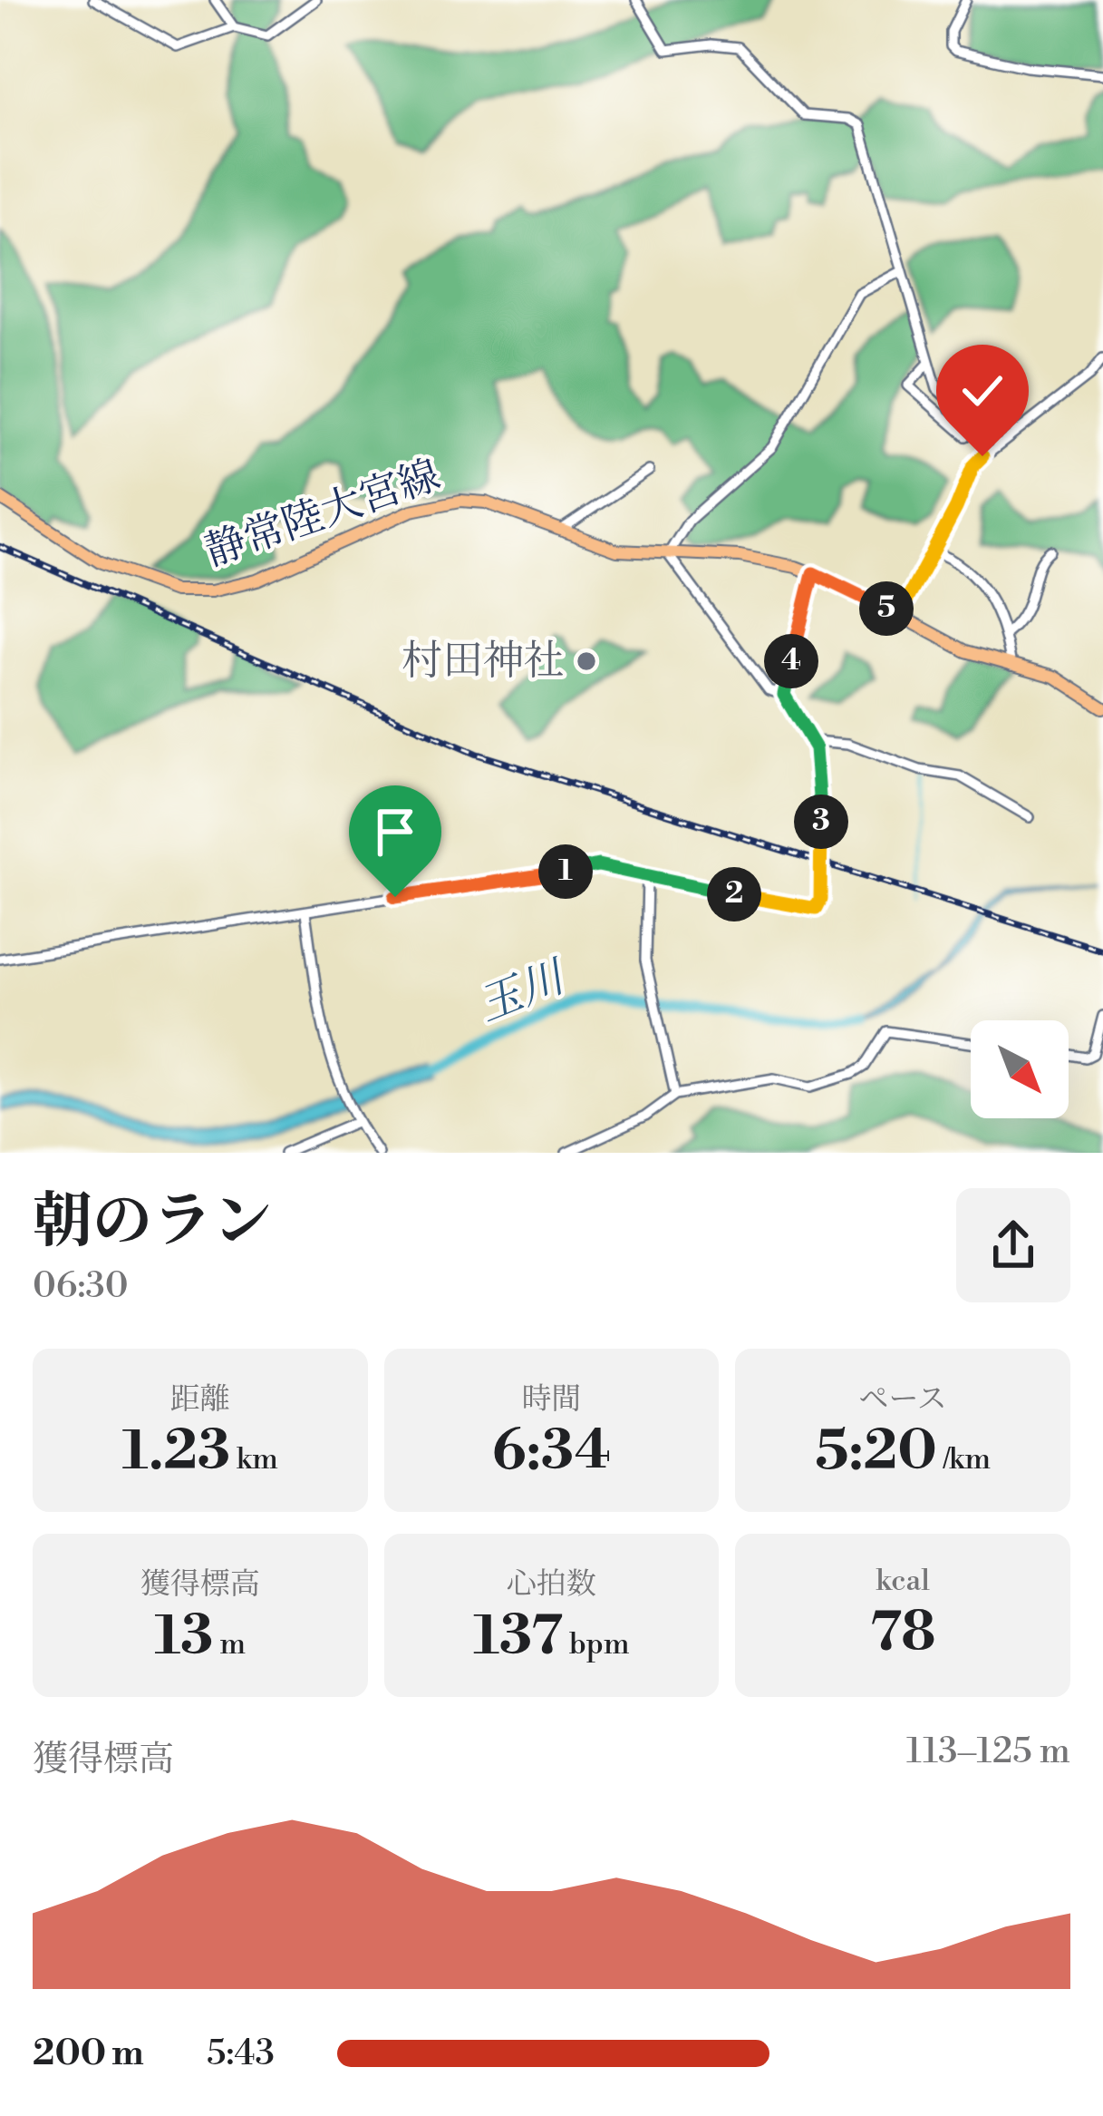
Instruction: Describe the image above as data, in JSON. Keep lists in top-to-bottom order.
{
  "streets": {
    "main road": ["静常陸大宮線"]
  },
  "water": ["玉川"],
  "places": ["村田神社"],
  "north": "bottom right",
  "page": {
    "pins": [
      "5",
      "4",
      "3",
      "1",
      "2"
    ],
    "heading": ["朝のラン", "06:30"],
    "stats": [
      ["距離", "1.23 km"],
      ["時間", "6:34"],
      ["ペース", "5:20 /km"],
      ["獲得標高", "13 m"],
      ["心拍数", "137 bpm"],
      ["kcal", "78"]
    ],
    "chart": ["獲得標高", "113–125 m"],
    "list": [
      {
        "name": "200 m",
        "note": "5:43"
      }
    ]
  }
}
